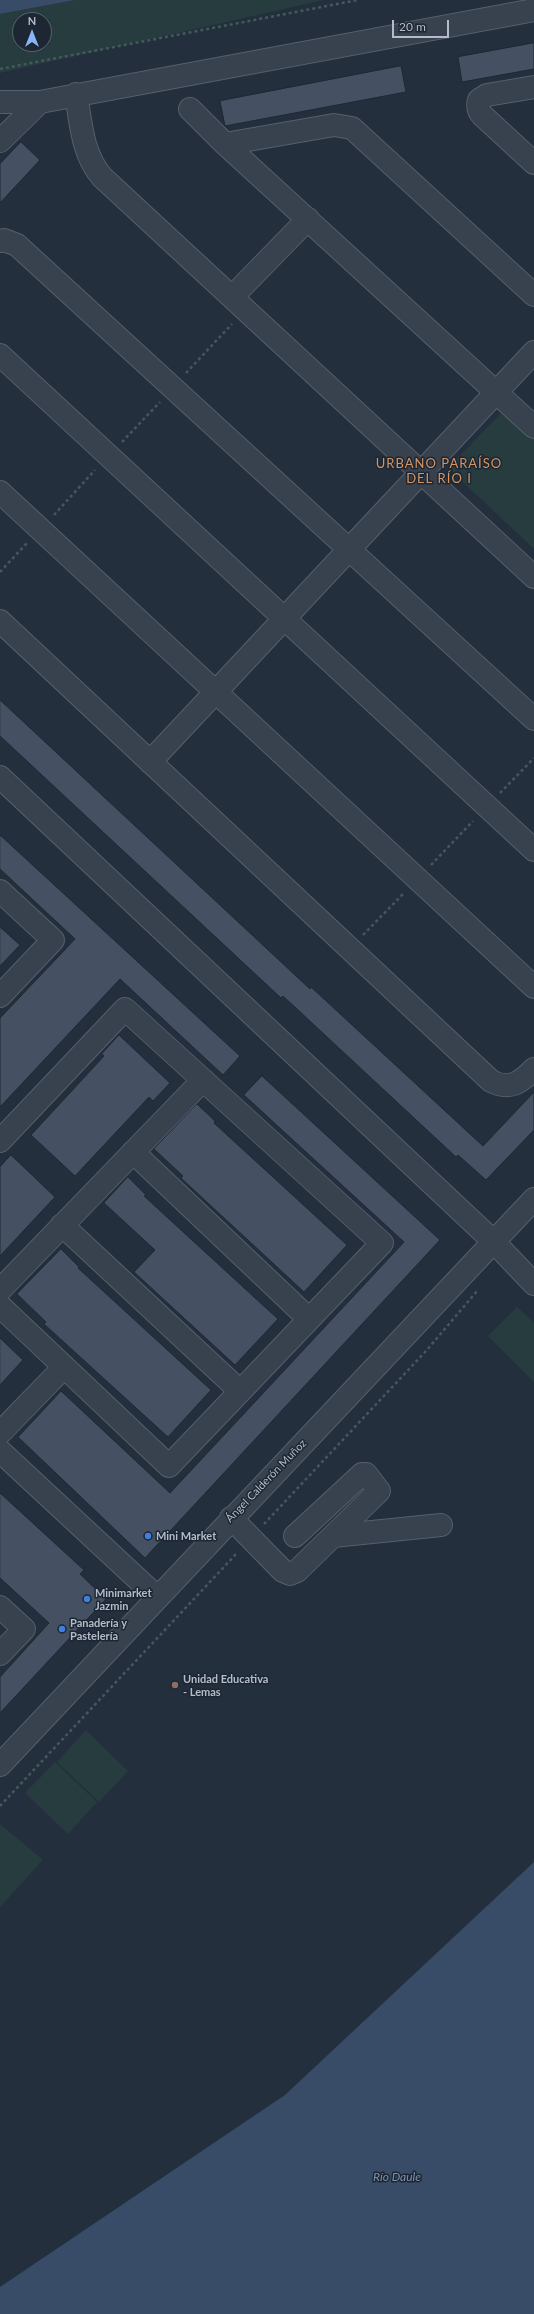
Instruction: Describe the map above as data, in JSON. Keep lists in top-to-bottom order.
{
  "streets": {
    "street": ["Ángel Calderón Muñoz"]
  },
  "districts": ["URBANO PARAÍSO DEL RÍO I"],
  "water": ["Río Daule"],
  "places": [
    "Mini Market",
    "Minimarket Jazmin",
    "Panadería y Pastelería",
    "Unidad Educativa - Lemas"
  ],
  "scale_bar": "20 m",
  "north": "top"
}
